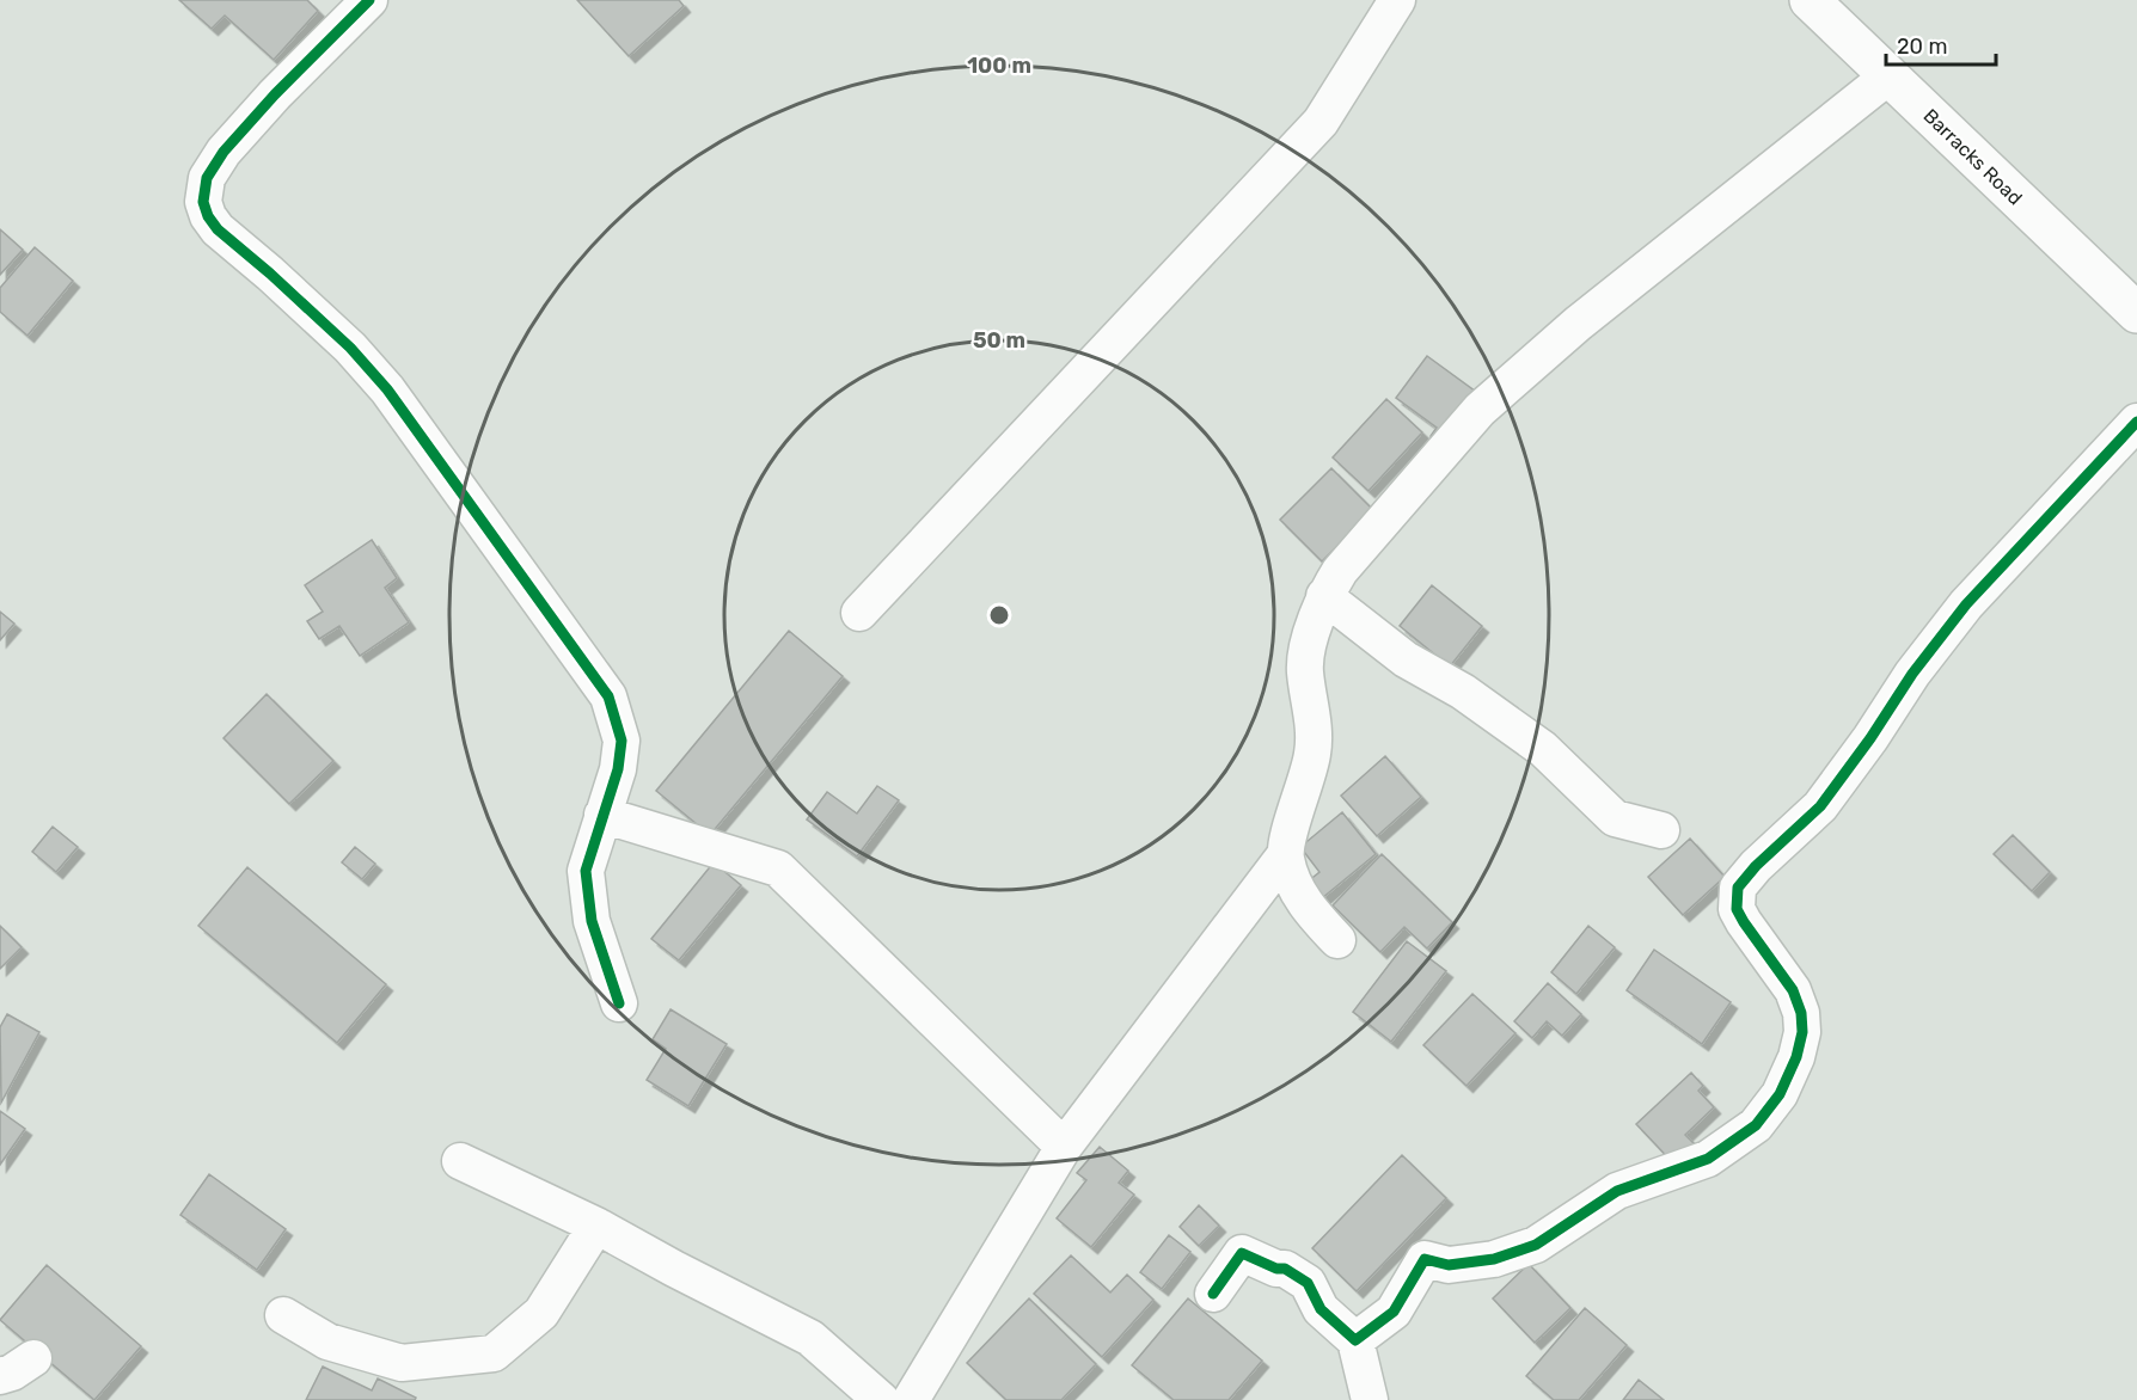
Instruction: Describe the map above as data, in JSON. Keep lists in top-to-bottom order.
{
  "streets": {
    "street": ["Barracks Road"]
  },
  "scale_bar": "20 m",
  "rings": ["100 m", "50 m"]
}
